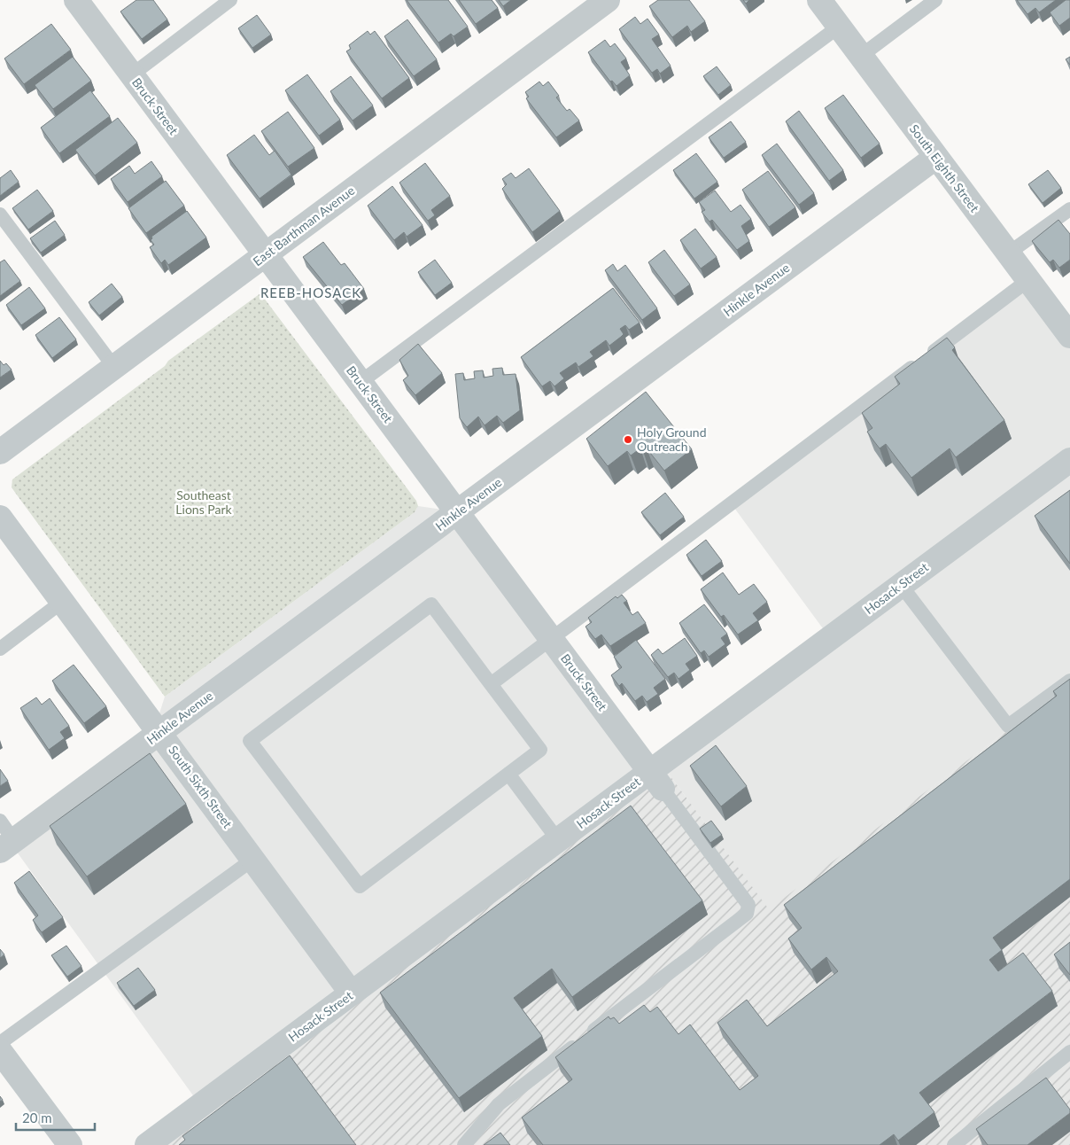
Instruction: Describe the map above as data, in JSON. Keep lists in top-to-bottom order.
{
  "streets": {
    "street": [
      "Bruck Street",
      "South Eighth Street",
      "East Barthman Avenue",
      "Hinkle Avenue",
      "Hosack Street",
      "South Sixth Street"
    ]
  },
  "crossings": [
    ["Bruck Street", "East Barthman Avenue"],
    ["Bruck Street", "Hinkle Avenue"],
    ["Bruck Street", "Hosack Street"],
    ["South Eighth Street", "Hinkle Avenue"],
    ["Hinkle Avenue", "South Sixth Street"],
    ["Hosack Street", "South Sixth Street"]
  ],
  "districts": ["REEB-HOSACK"],
  "parks": ["Southeast Lions Park"],
  "places": ["Holy Ground Outreach"],
  "scale_bar": "20 m"
}
